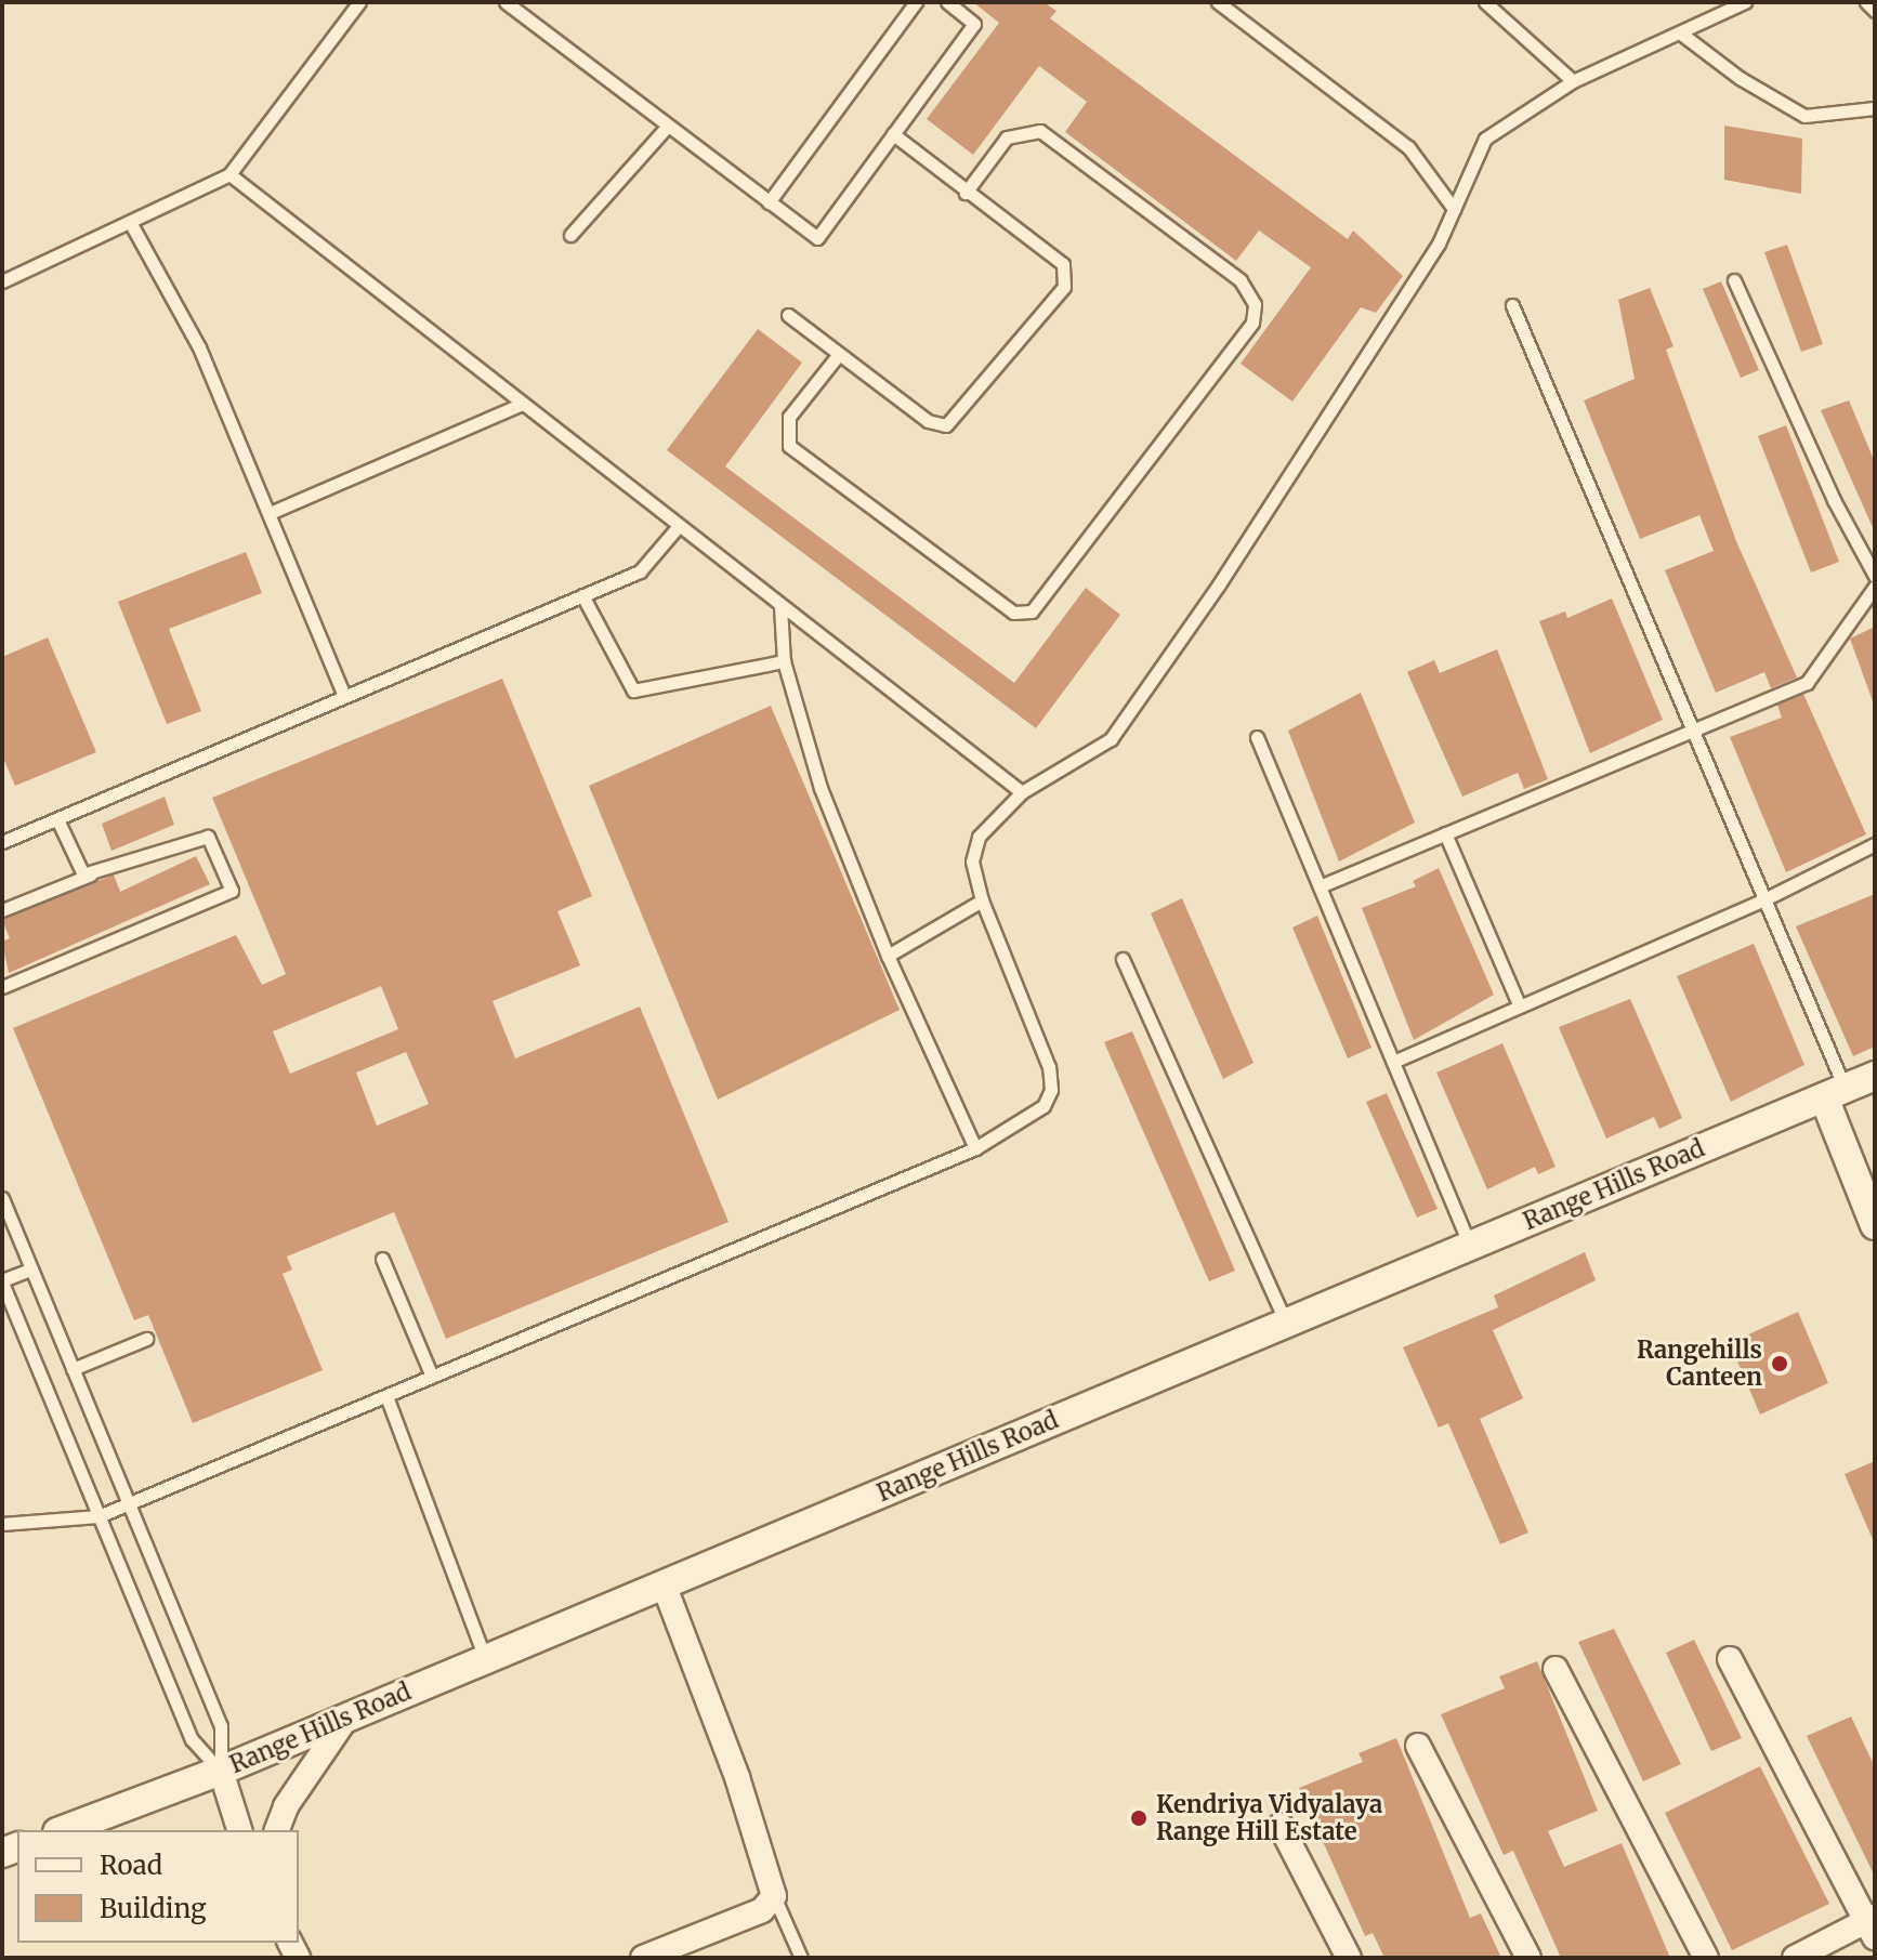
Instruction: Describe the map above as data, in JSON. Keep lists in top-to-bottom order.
{
  "streets": {
    "street": ["Range Hills Road"]
  },
  "places": ["Rangehills Canteen", "Kendriya Vidyalaya Range Hill Estate"],
  "legend": ["Road", "Building"]
}
